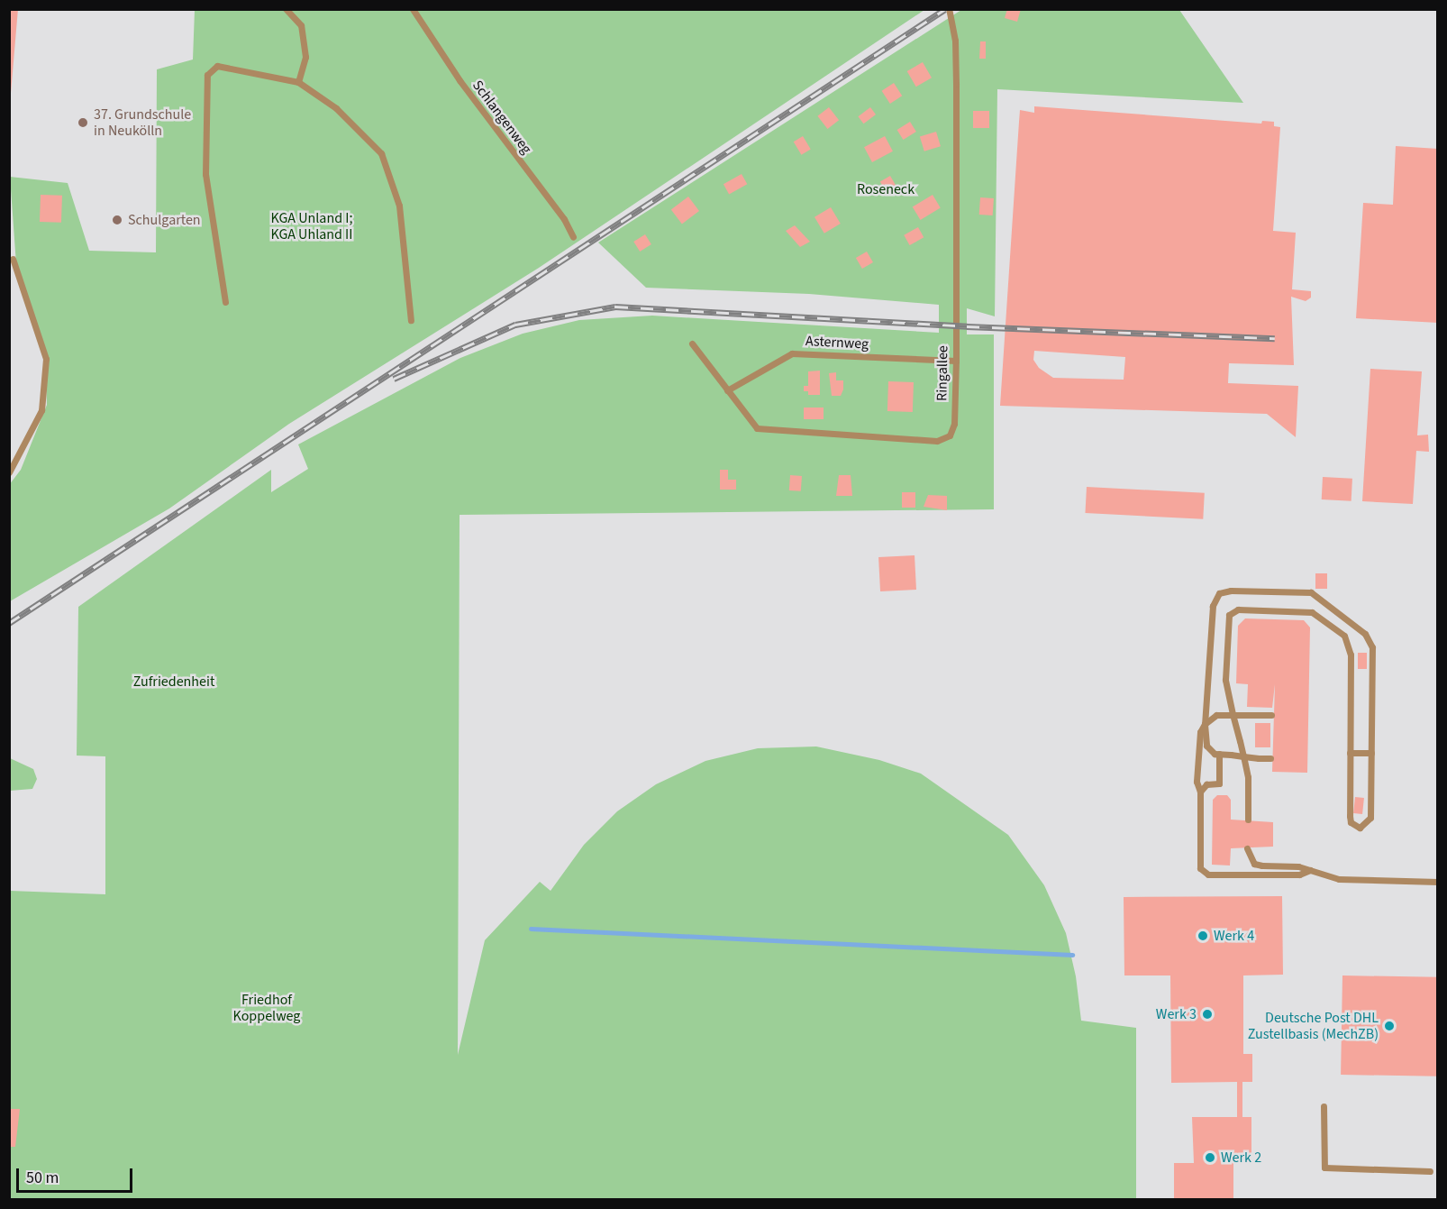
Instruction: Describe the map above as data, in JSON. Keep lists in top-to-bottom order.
{
  "streets": {
    "lane": ["Schlangenweg", "Asternweg", "Ringallee"]
  },
  "crossings": [
    ["Asternweg", "Ringallee"]
  ],
  "parks": [
    "Roseneck",
    "KGA Unland I; KGA Uhland II",
    "Zufriedenheit",
    "Friedhof Koppelweg"
  ],
  "places": [
    "37. Grundschule in Neukölln",
    "Schulgarten",
    "Werk 4",
    "Werk 3",
    "Deutsche Post DHL Zustellbasis (MechZB)",
    "Werk 2"
  ],
  "scale_bar": "50 m"
}
